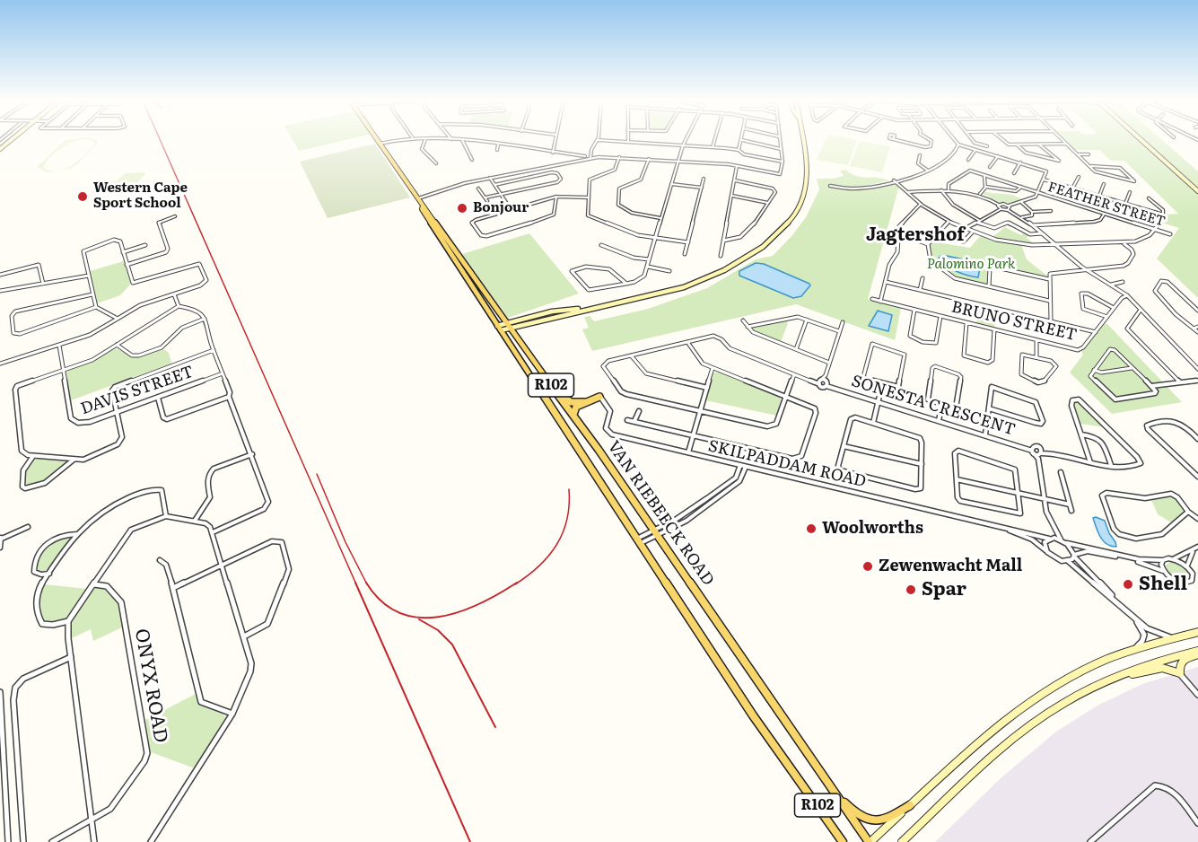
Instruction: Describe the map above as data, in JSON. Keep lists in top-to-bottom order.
{
  "streets": {
    "main road": ["R102", "VAN RIEBEECK ROAD"],
    "street": [
      "FEATHER STREET",
      "BRUNO STREET",
      "DAVIS STREET",
      "SONESTA CRESCENT",
      "SKILPADDAM ROAD",
      "ONYX ROAD"
    ]
  },
  "districts": ["Jagtershof"],
  "parks": ["Palomino Park"],
  "places": [
    "Western Cape Sport School",
    "Bonjour",
    "Woolworths",
    "Zewenwacht Mall",
    "Shell",
    "Spar"
  ]
}
